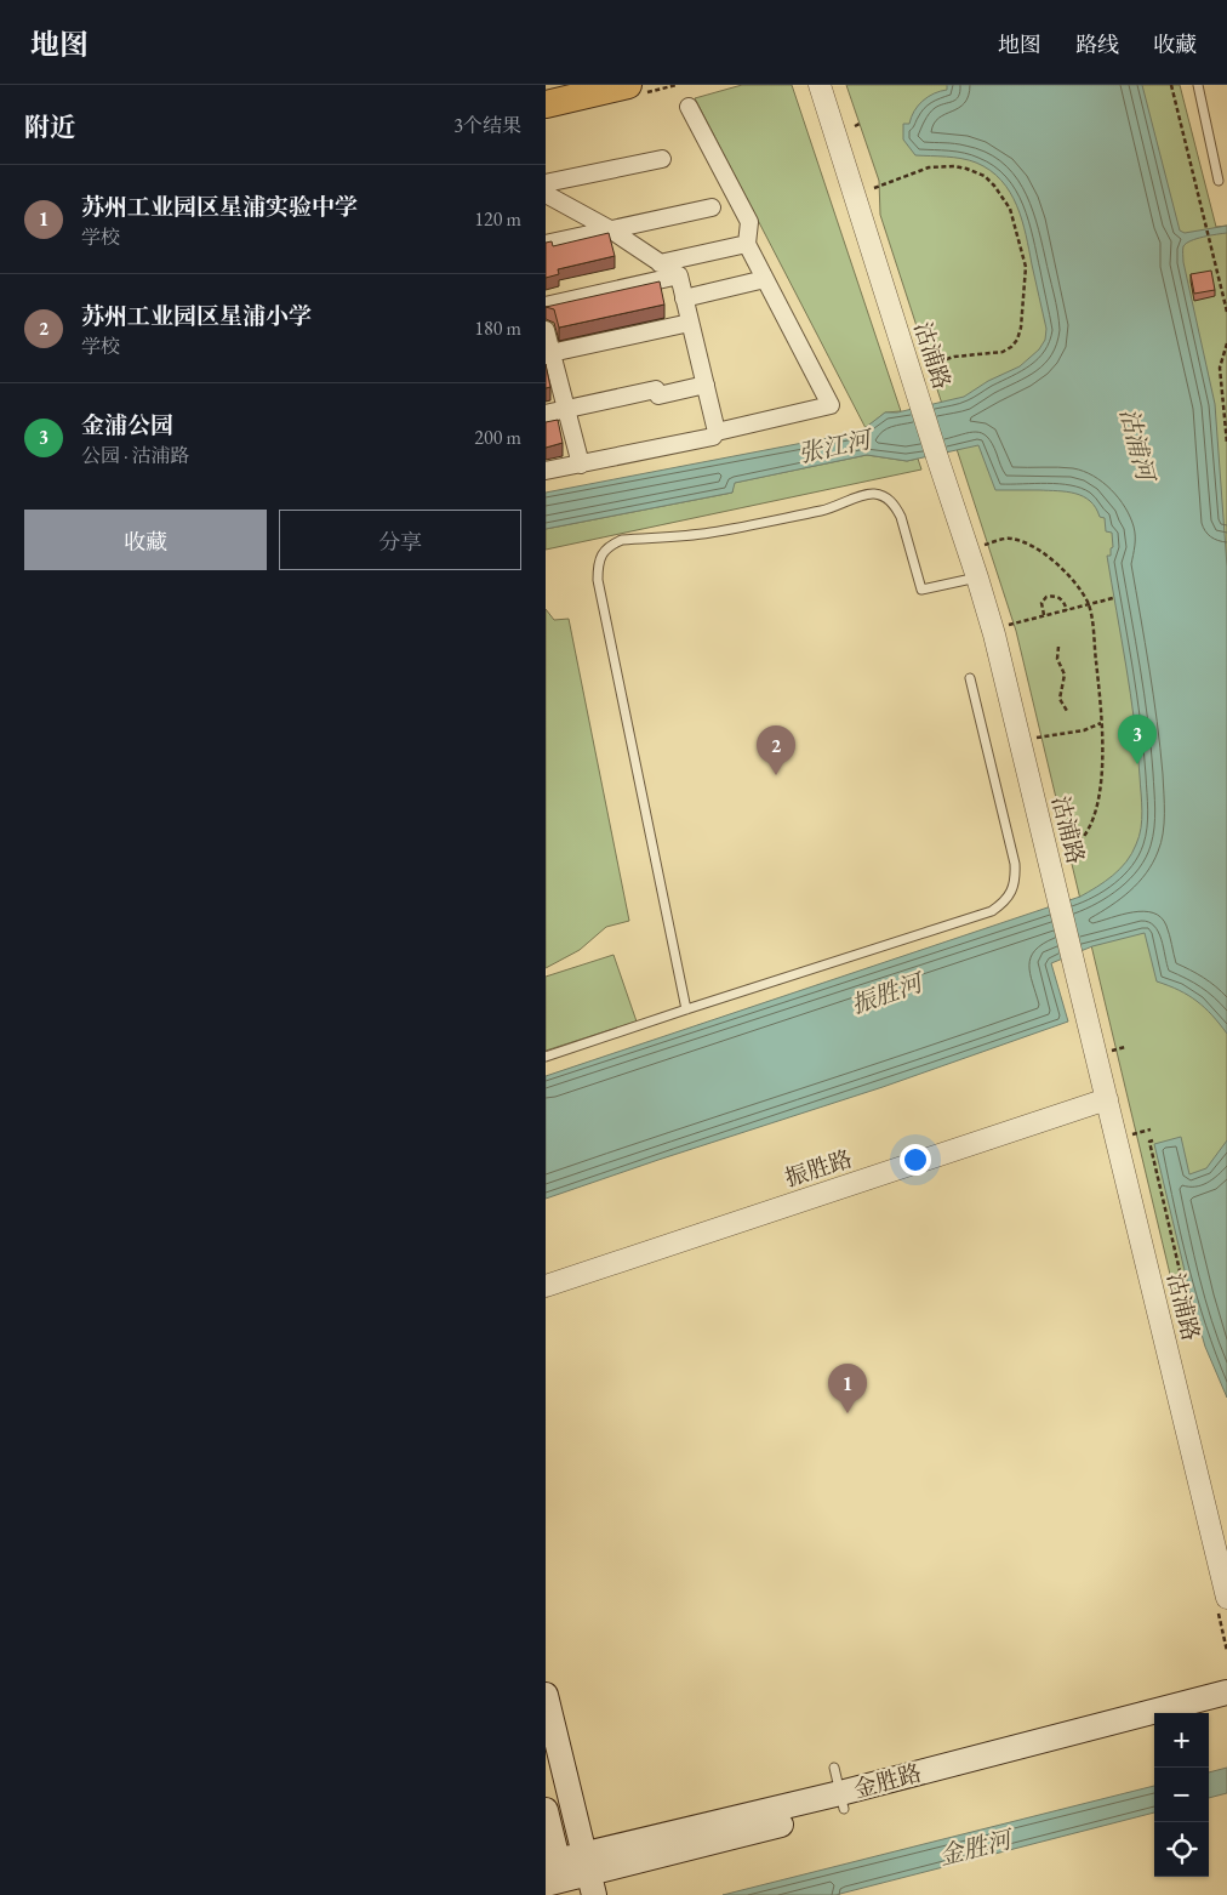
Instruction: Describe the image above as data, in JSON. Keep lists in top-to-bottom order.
{
  "streets": {
    "main road": ["金胜路"],
    "street": ["沽浦路", "振胜路"]
  },
  "crossings": [
    ["沽浦路", "振胜路"]
  ],
  "water": [
    "沽浦河",
    "张江河",
    "振胜河",
    "金胜河"
  ],
  "page": {
    "header": "地图",
    "nav": ["地图", "路线", "收藏"],
    "heading": ["附近", "3个结果"],
    "list": [
      {
        "mark": "1",
        "name": "苏州工业园区星浦实验中学",
        "note": "学校",
        "value": "120 m"
      },
      {
        "mark": "2",
        "name": "苏州工业园区星浦小学",
        "note": "学校",
        "value": "180 m"
      },
      {
        "mark": "3",
        "name": "金浦公园",
        "note": "公园 · 沽浦路",
        "value": "200 m"
      }
    ],
    "buttons": ["收藏", "分享"],
    "pins": ["3", "2", "1"],
    "map_buttons": ["+", "−"]
  }
}
